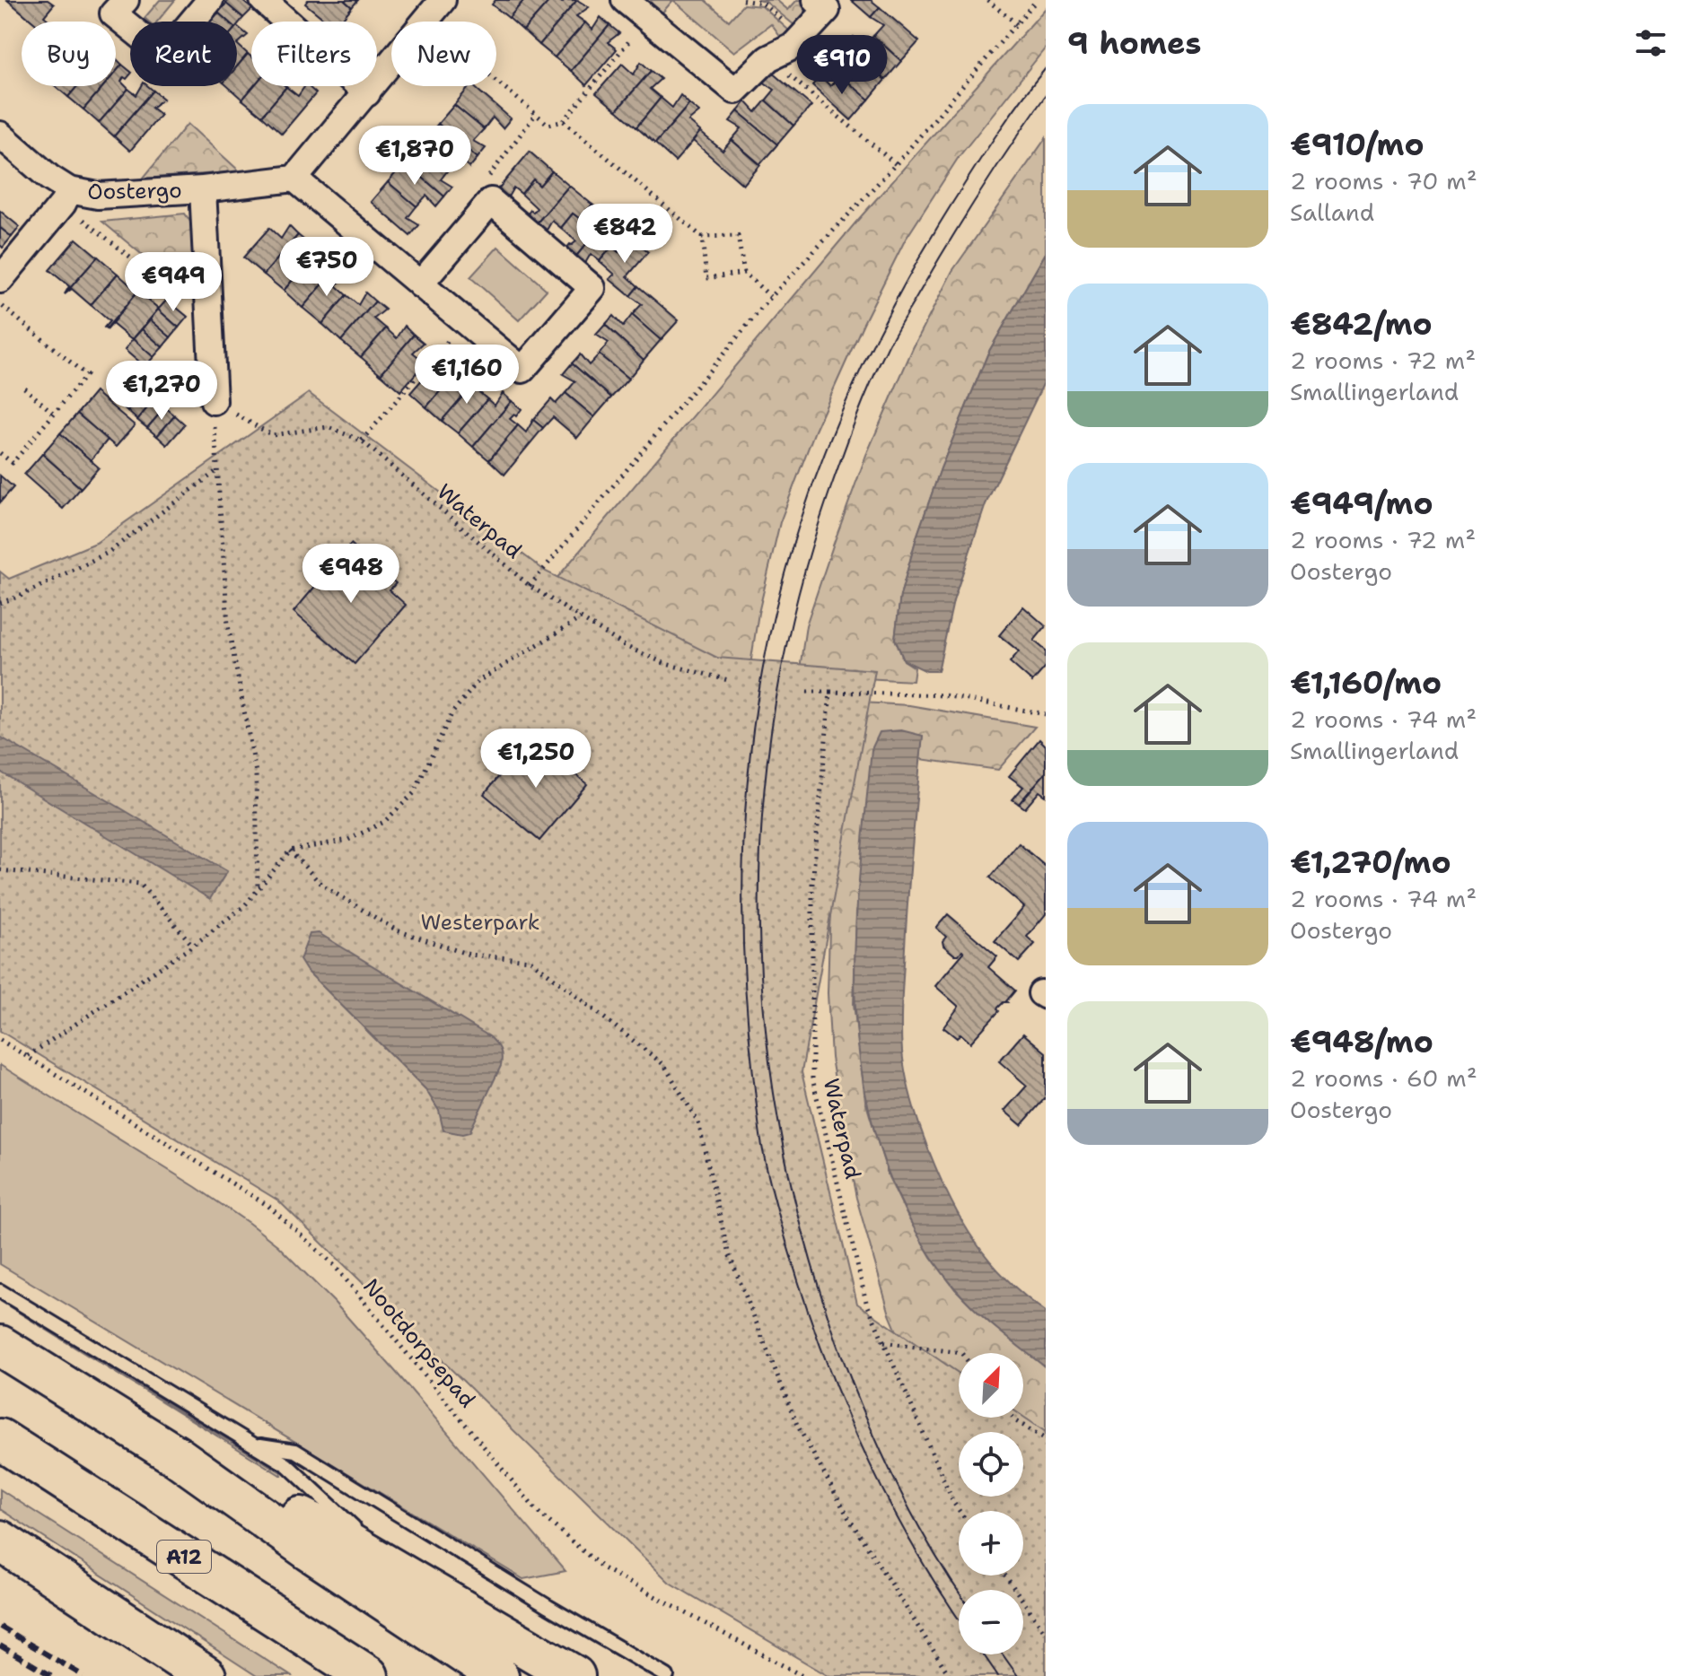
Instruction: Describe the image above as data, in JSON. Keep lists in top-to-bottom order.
{
  "streets": {
    "highway": ["A12"],
    "street": ["Oostergo"],
    "path": ["Waterpad", "Nootdorpsepad"]
  },
  "crossings": [
    ["Oostergo", "Waterpad"]
  ],
  "parks": ["Westerpark"],
  "north": "top right",
  "page": {
    "heading": "9 homes",
    "chip": [
      "Buy",
      "Rent",
      "Filters",
      "New"
    ],
    "price": [
      "€910",
      "€1,870",
      "€842",
      "€750",
      "€949",
      "€1,160",
      "€1,270",
      "€948",
      "€1,250"
    ],
    "list": [
      {
        "name": "€910/mo",
        "note": "2 rooms · 70 m² · Salland"
      },
      {
        "name": "€842/mo",
        "note": "2 rooms · 72 m² · Smallingerland"
      },
      {
        "name": "€949/mo",
        "note": "2 rooms · 72 m² · Oostergo"
      },
      {
        "name": "€1,160/mo",
        "note": "2 rooms · 74 m² · Smallingerland"
      },
      {
        "name": "€1,270/mo",
        "note": "2 rooms · 74 m² · Oostergo"
      },
      {
        "name": "€948/mo",
        "note": "2 rooms · 60 m² · Oostergo"
      }
    ],
    "map_buttons": ["+", "−"]
  }
}
